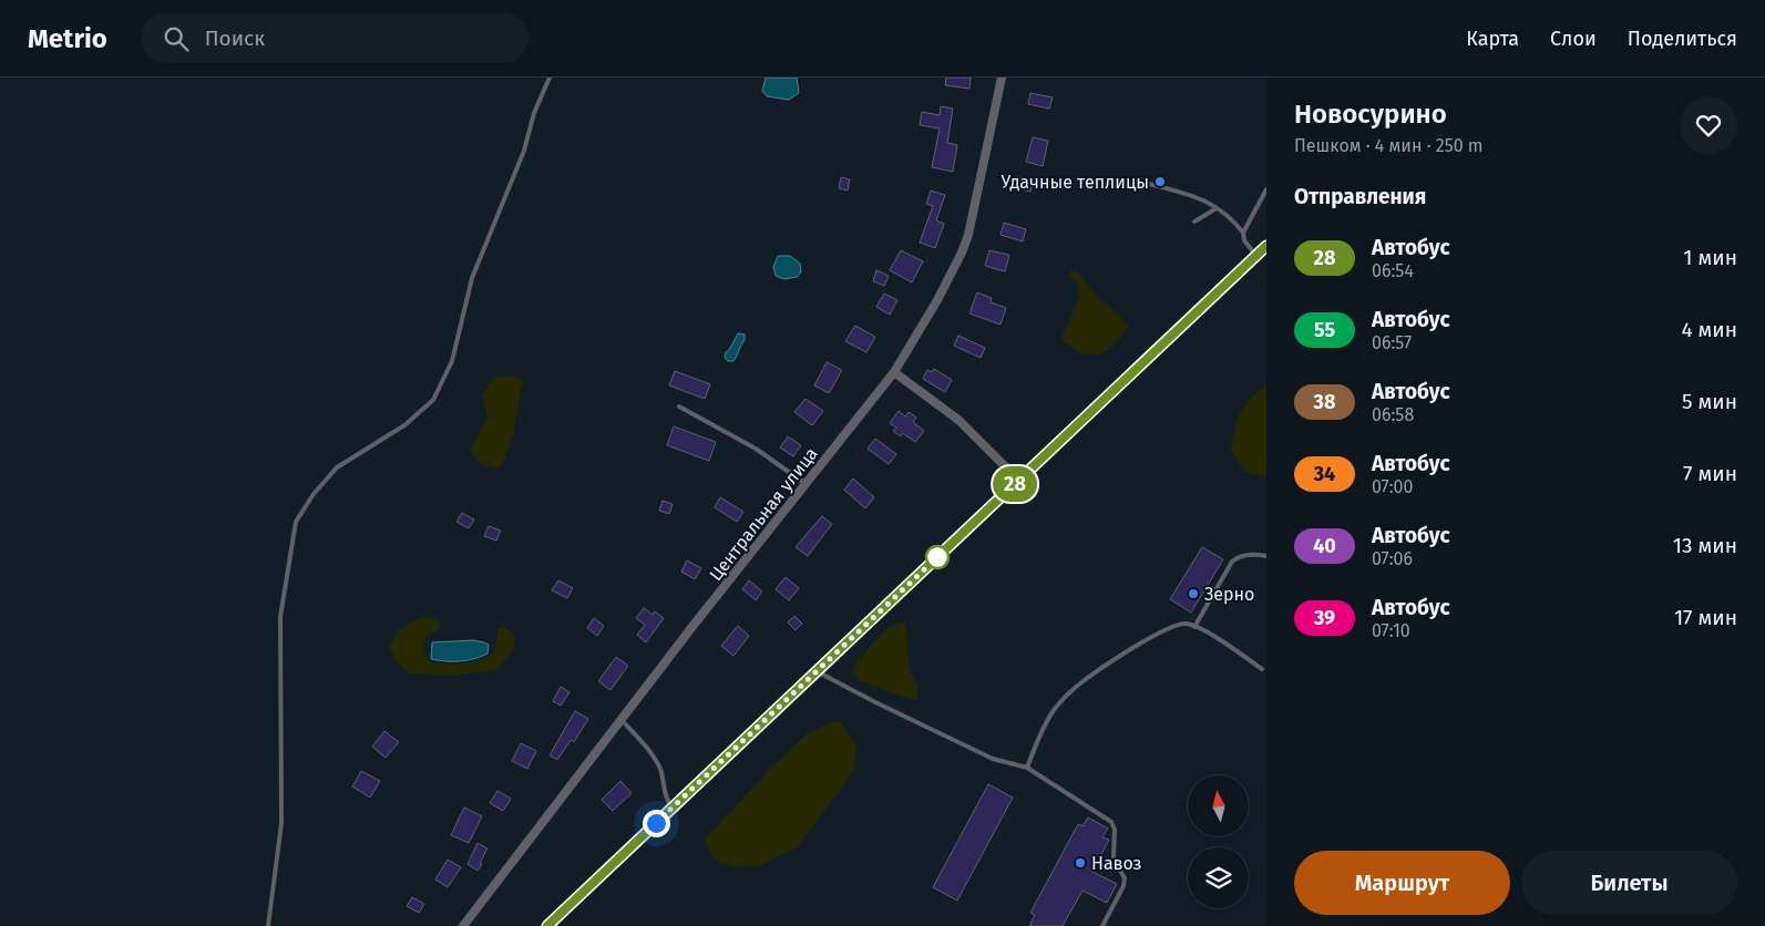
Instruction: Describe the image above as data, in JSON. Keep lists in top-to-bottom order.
{
  "streets": {
    "street": ["Центральная улица"]
  },
  "places": ["Удачные теплицы", "Зерно", "Навоз"],
  "lines": ["bus line 28"],
  "north": "top",
  "page": {
    "header": "Metrio",
    "search": "Поиск",
    "nav": ["Карта", "Слои", "Поделиться"],
    "on_map": "28",
    "heading": [
      ["Новосурино", "Пешком · 4 мин · 250 m"],
      "Отправления"
    ],
    "list": [
      {
        "mark": "28",
        "name": "Автобус",
        "note": "06:54",
        "value": "1 мин"
      },
      {
        "mark": "55",
        "name": "Автобус",
        "note": "06:57",
        "value": "4 мин"
      },
      {
        "mark": "38",
        "name": "Автобус",
        "note": "06:58",
        "value": "5 мин"
      },
      {
        "mark": "34",
        "name": "Автобус",
        "note": "07:00",
        "value": "7 мин"
      },
      {
        "mark": "40",
        "name": "Автобус",
        "note": "07:06",
        "value": "13 мин"
      },
      {
        "mark": "39",
        "name": "Автобус",
        "note": "07:10",
        "value": "17 мин"
      }
    ],
    "buttons": ["Маршрут", "Билеты"]
  }
}
